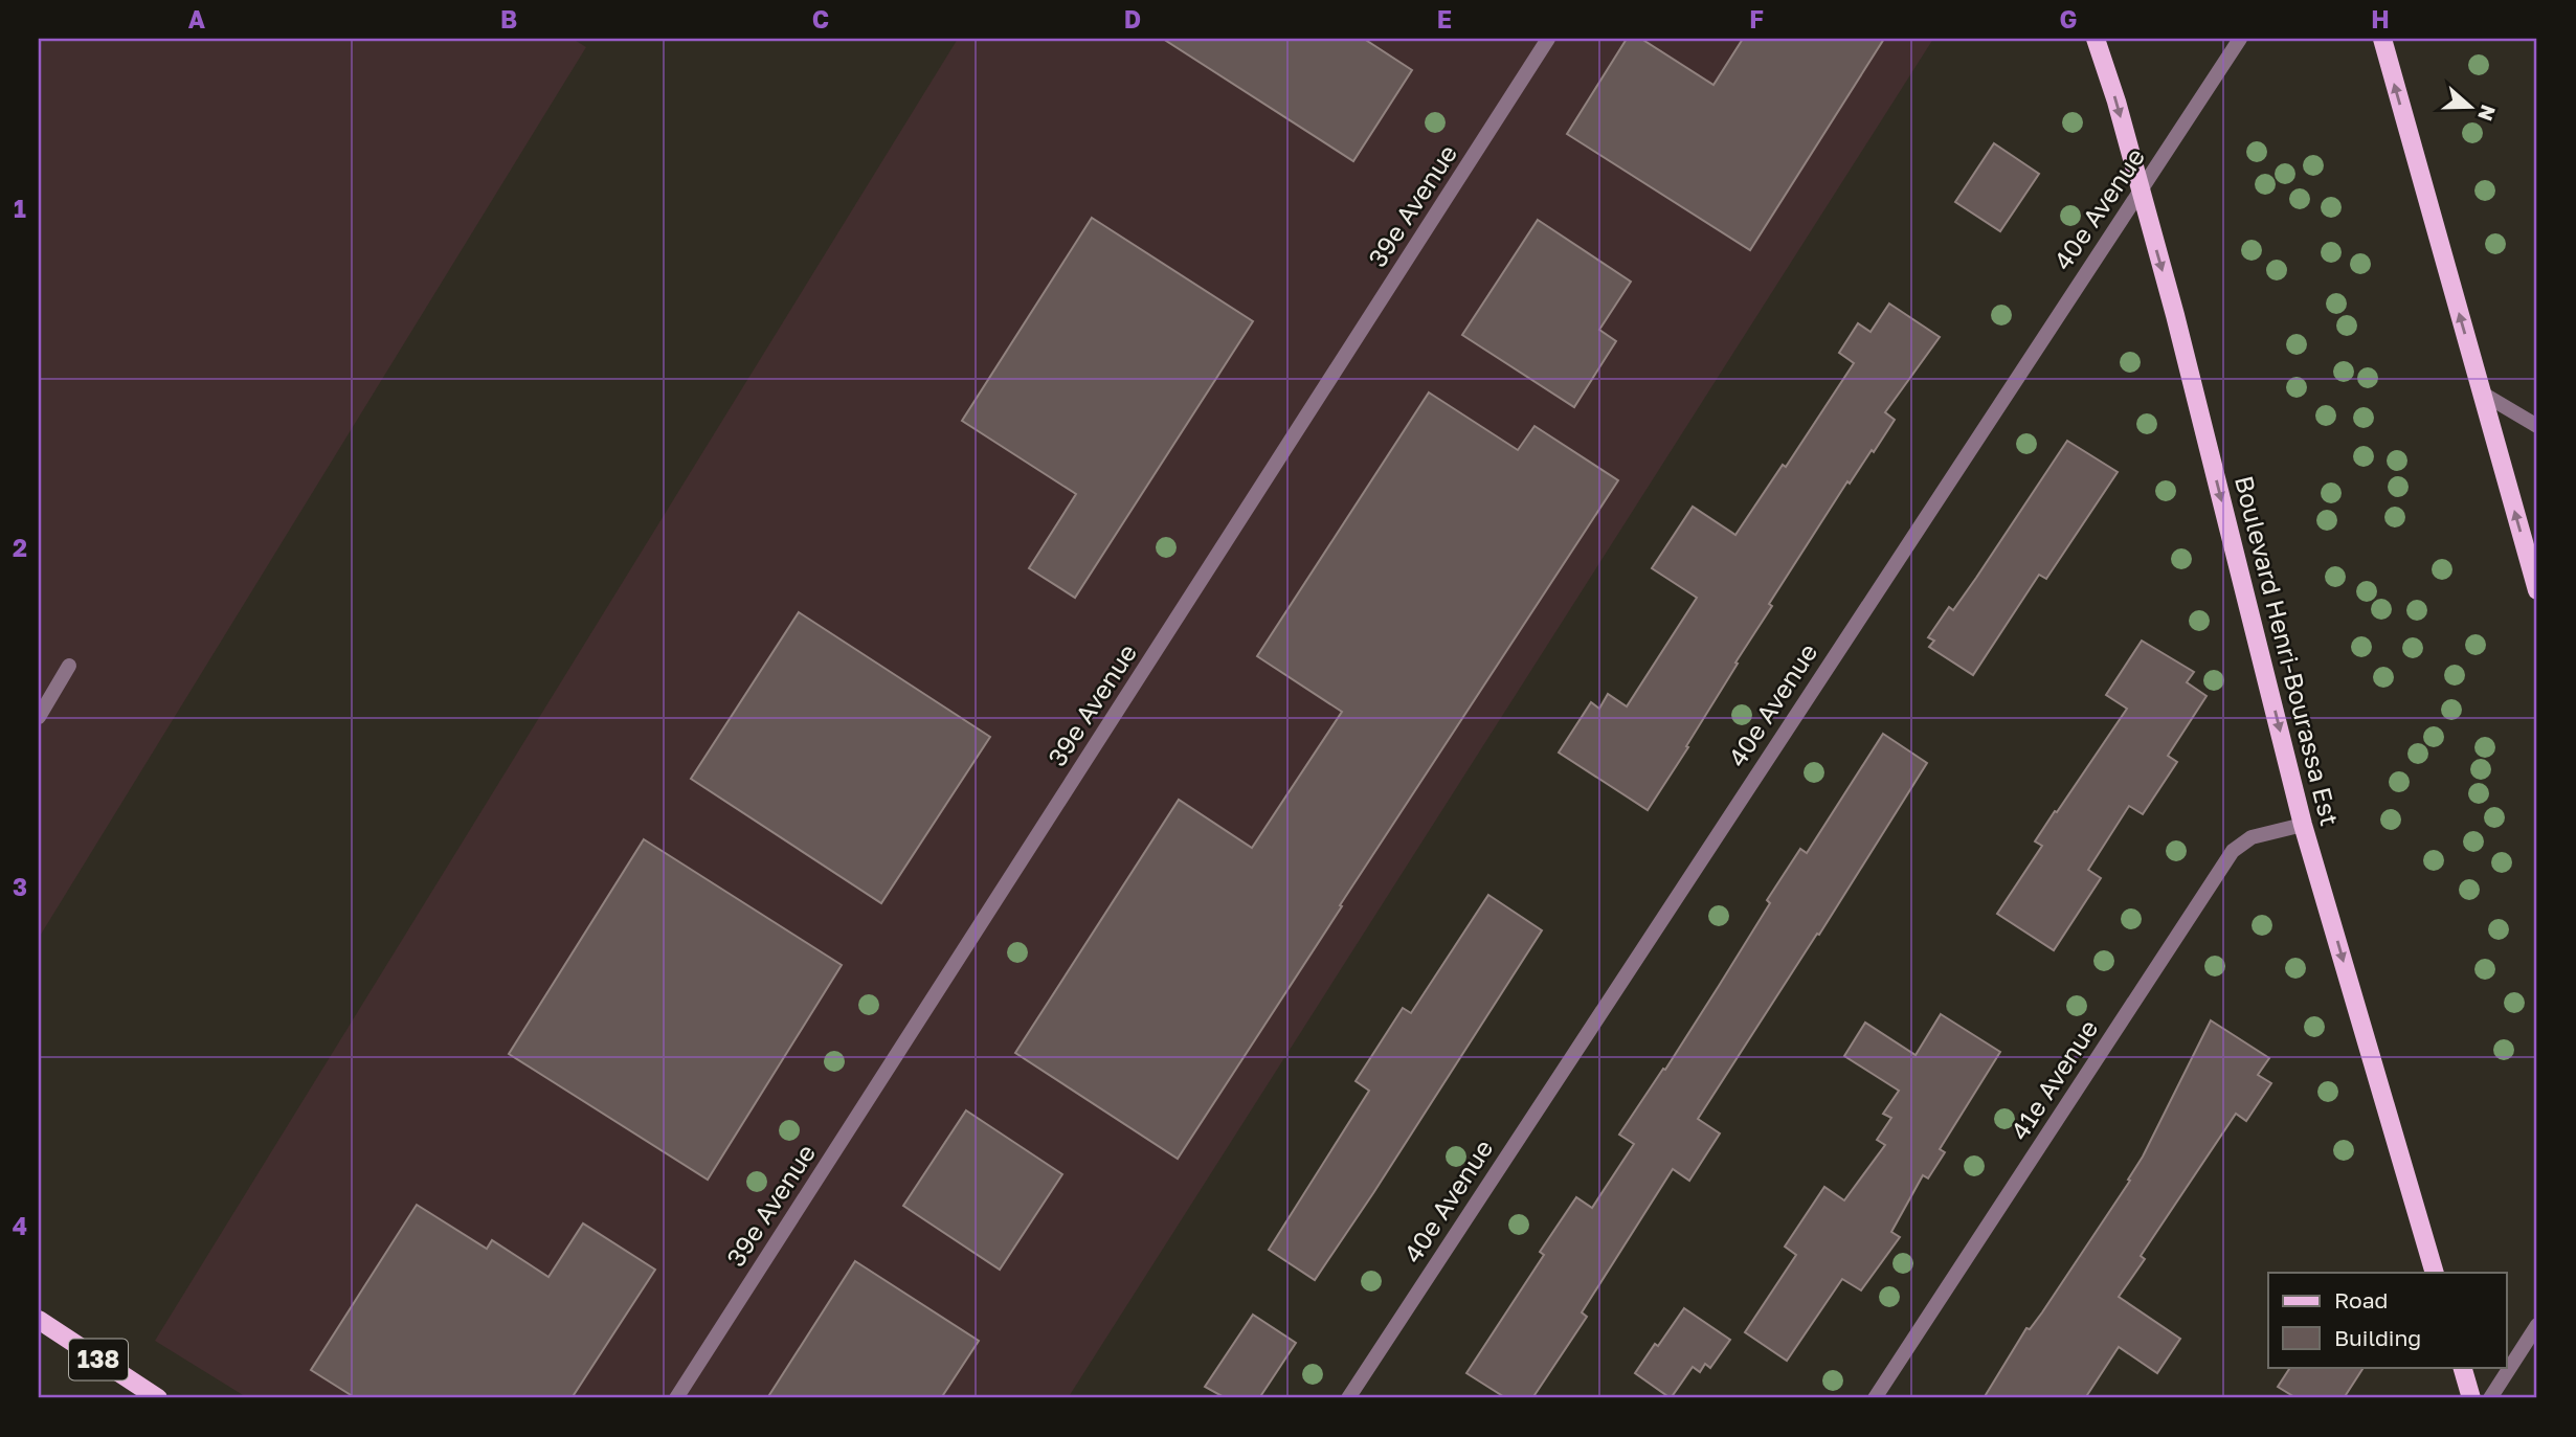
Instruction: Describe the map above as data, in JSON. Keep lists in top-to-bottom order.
{
  "streets": {
    "main road": ["Boulevard Henri-Bourassa Est", "138"],
    "street": ["39e Avenue", "40e Avenue", "41e Avenue"]
  },
  "crossings": [
    ["40e Avenue", "Boulevard Henri-Bourassa Est"],
    ["Boulevard Henri-Bourassa Est", "41e Avenue"]
  ],
  "one_way": ["Boulevard Henri-Bourassa Est"],
  "legend": ["Road", "Building"],
  "north": "right",
  "grid": {
    "columns": [
      "A",
      "B",
      "C",
      "D",
      "E",
      "F",
      "G",
      "H"
    ],
    "rows": [
      "1",
      "2",
      "3",
      "4"
    ]
  }
}
